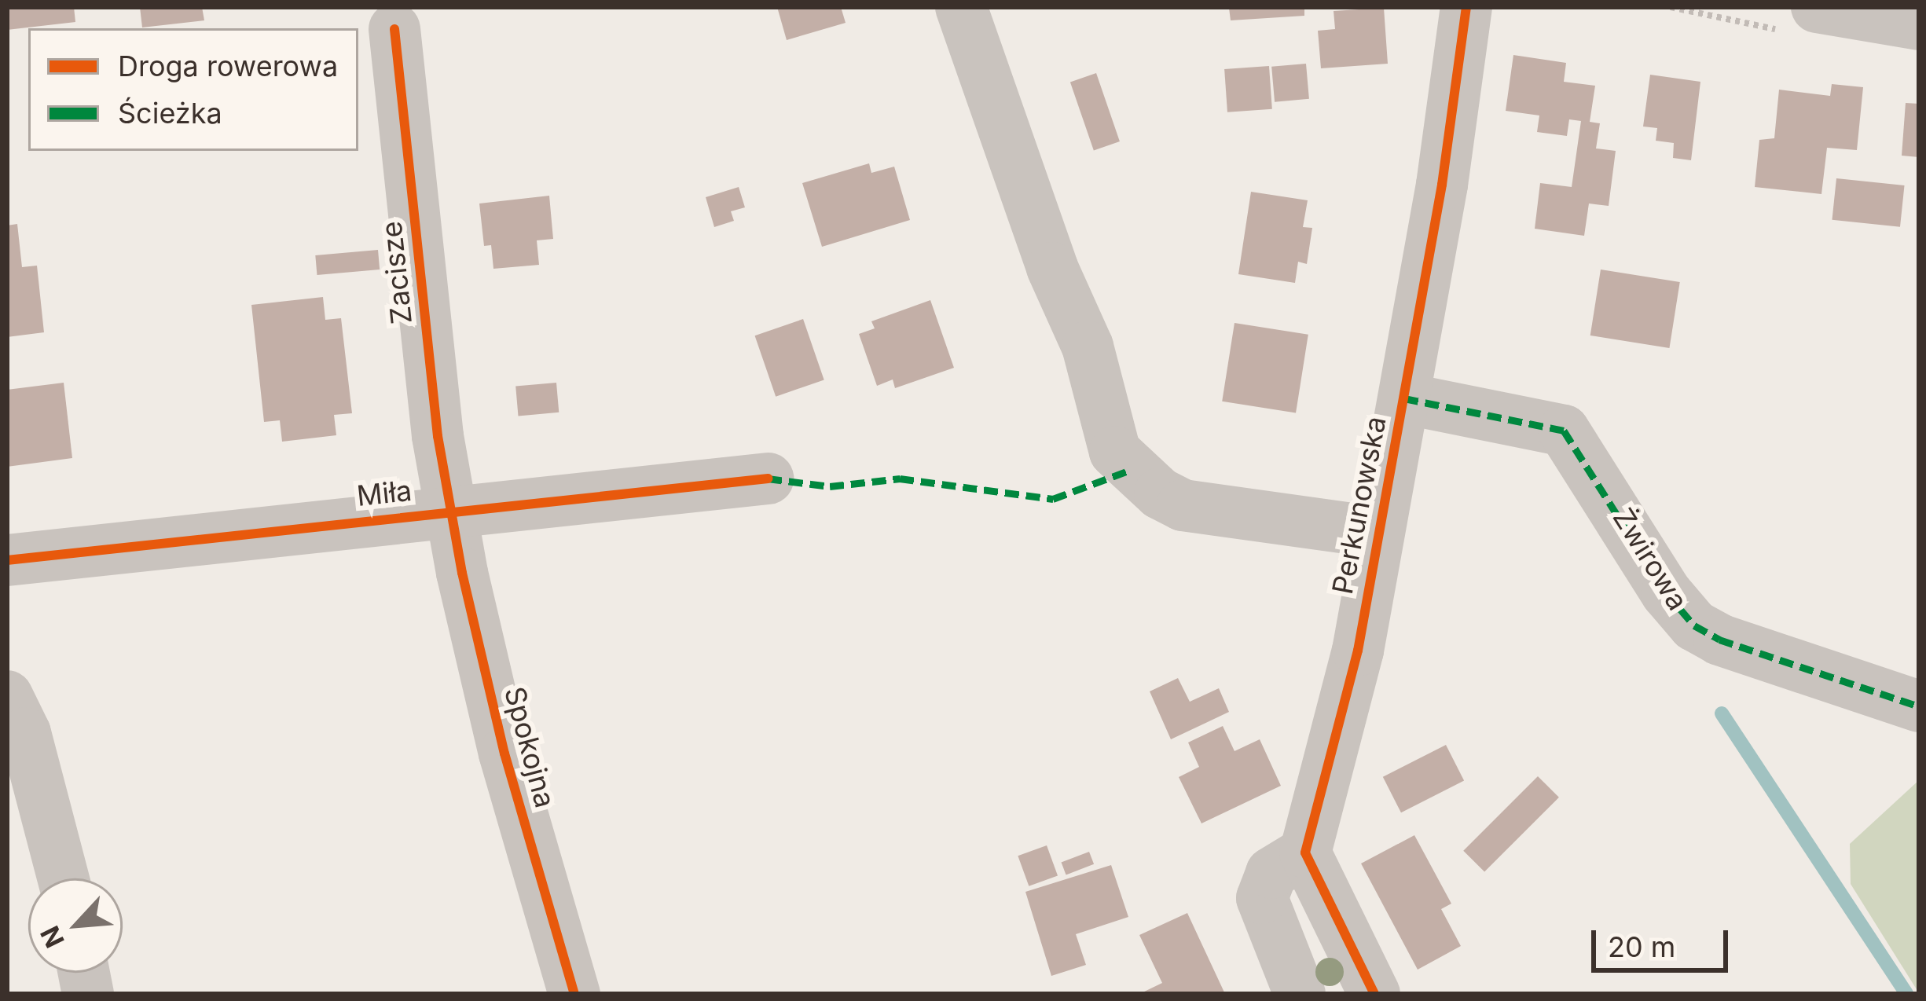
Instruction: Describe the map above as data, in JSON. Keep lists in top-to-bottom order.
{
  "streets": {
    "street": [
      "Zacisze",
      "Miła",
      "Perkunowska",
      "Żwirowa",
      "Spokojna"
    ]
  },
  "crossings": [
    ["Zacisze", "Miła"],
    ["Zacisze", "Spokojna"],
    ["Miła", "Spokojna"],
    ["Perkunowska", "Żwirowa"]
  ],
  "legend": ["Droga rowerowa", "Ścieżka"],
  "scale_bar": "20 m",
  "north": "bottom left"
}
